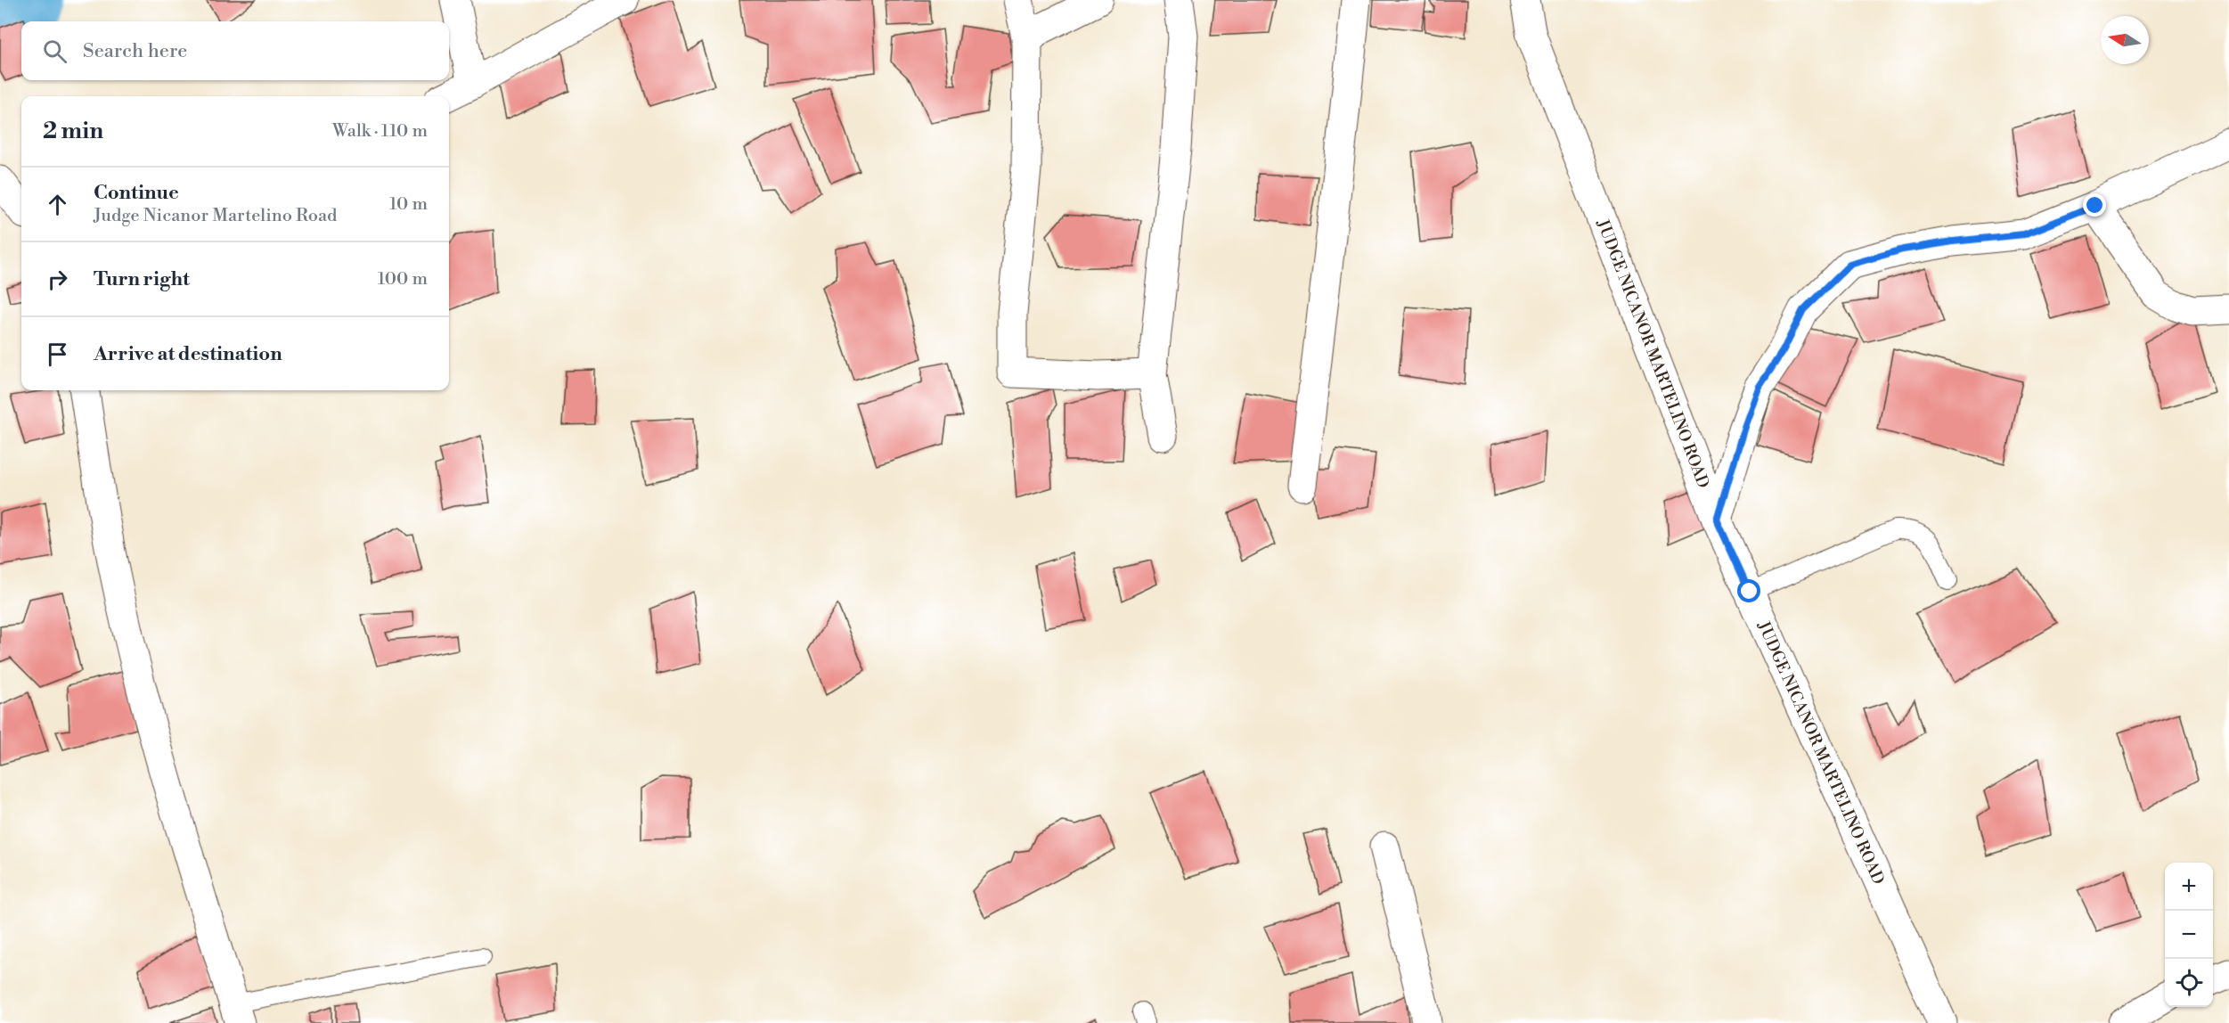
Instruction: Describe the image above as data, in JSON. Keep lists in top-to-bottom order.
{
  "streets": {
    "street": ["JUDGE NICANOR MARTELINO ROAD"]
  },
  "north": "left",
  "page": {
    "search": "Search here",
    "heading": ["2 min", "Walk · 110 m"],
    "list": [
      ["Continue", "Judge Nicanor Martelino Road", "10 m"],
      ["Turn right", "100 m"],
      "Arrive at destination"
    ],
    "map_buttons": ["+", "−"]
  }
}
